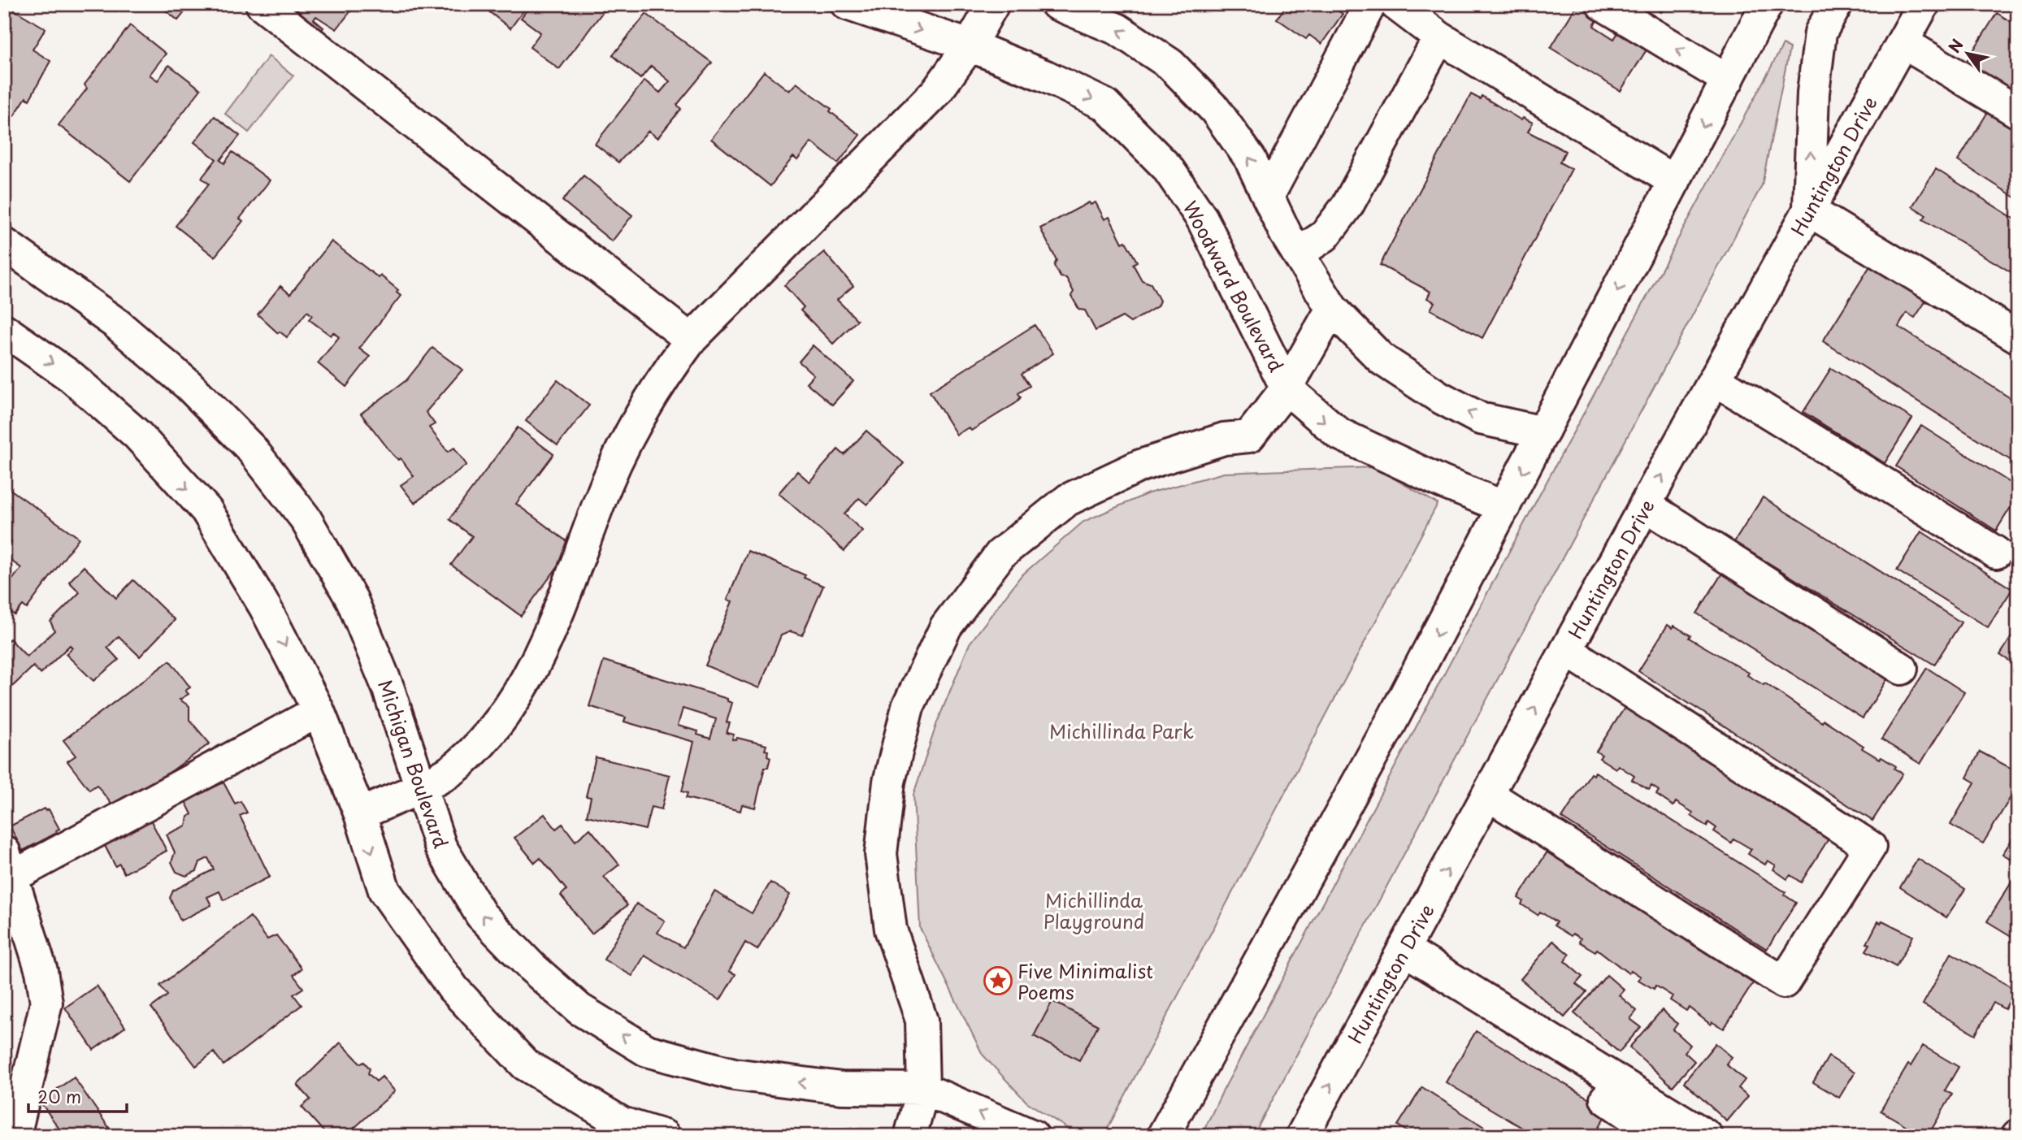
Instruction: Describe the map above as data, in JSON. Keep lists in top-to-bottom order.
{
  "streets": {
    "street": ["Huntington Drive", "Woodward Boulevard", "Michigan Boulevard"]
  },
  "parks": ["Michillinda Park", "Michillinda Playground"],
  "places": {
    "place": ["Five Minimalist Poems"]
  },
  "scale_bar": "20 m",
  "north": "top left"
}
